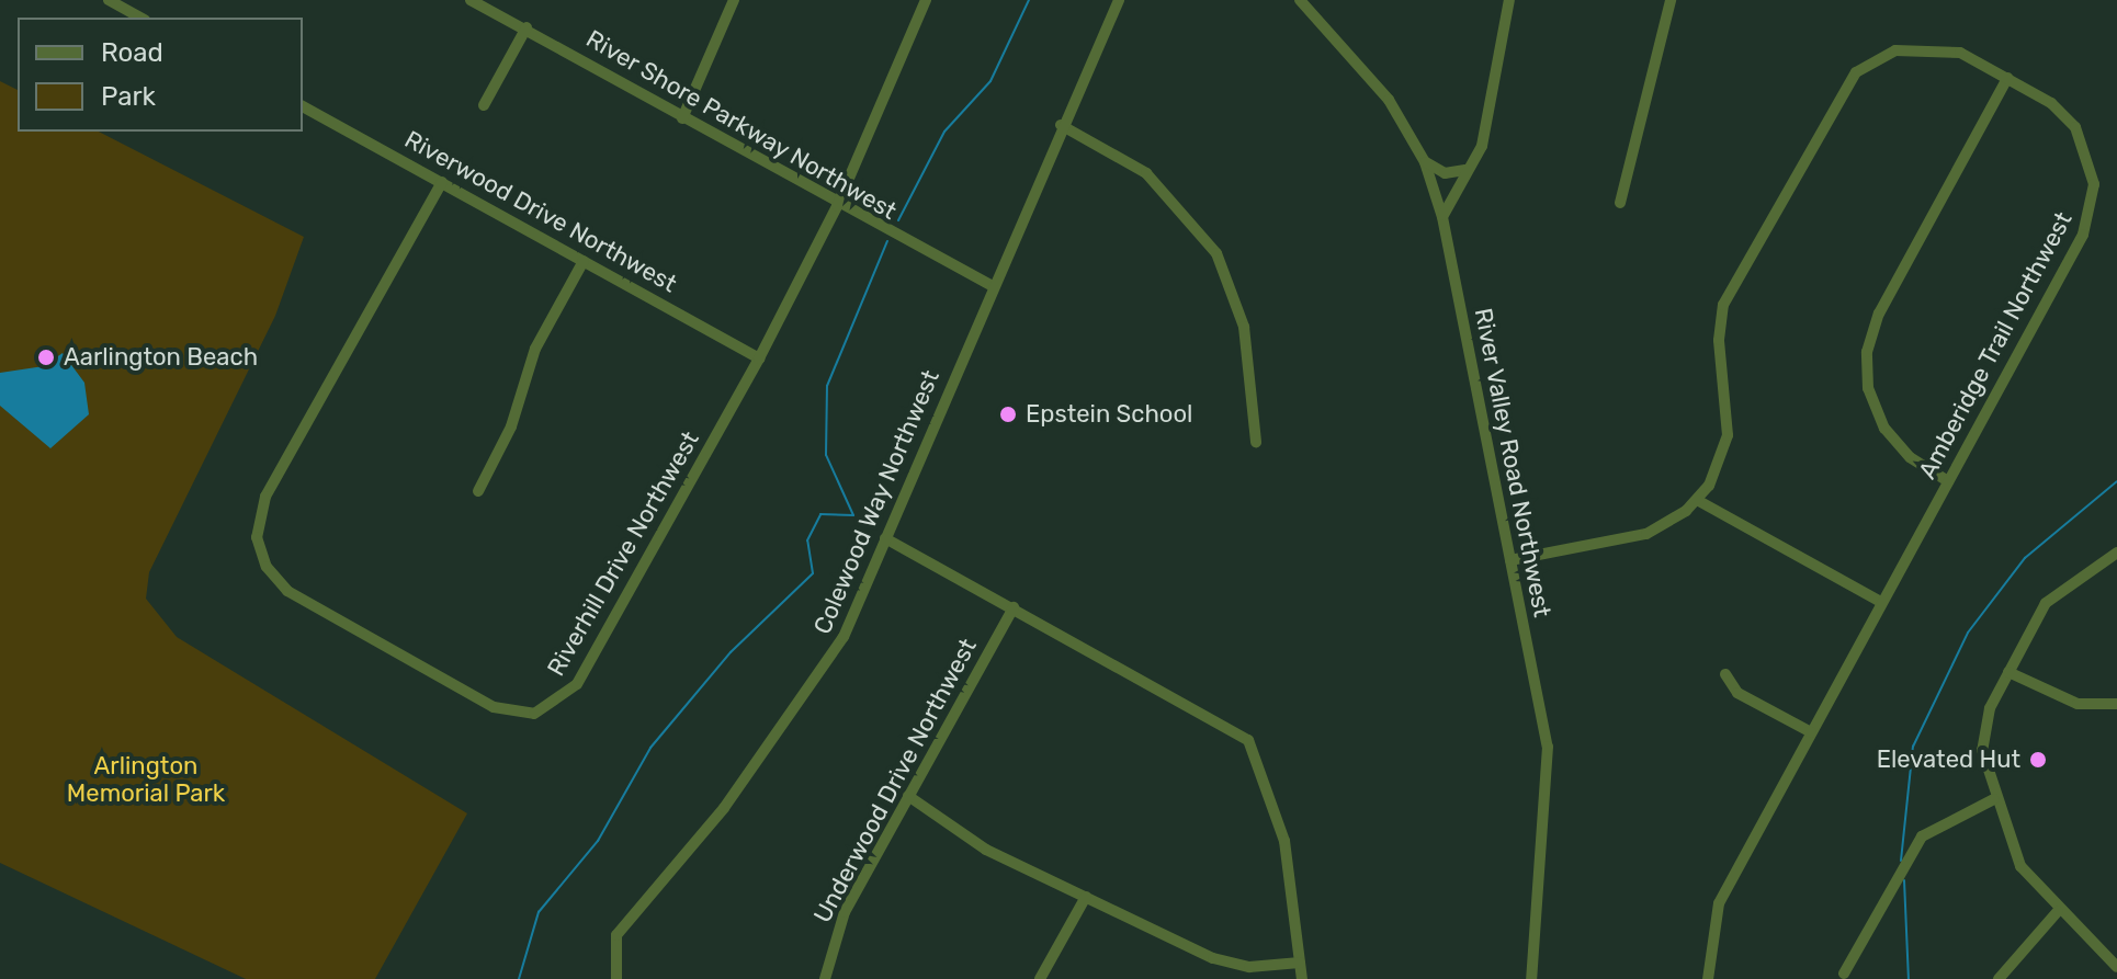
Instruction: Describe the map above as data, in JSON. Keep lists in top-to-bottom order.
{
  "streets": {
    "street": [
      "River Shore Parkway Northwest",
      "Riverwood Drive Northwest",
      "Amberidge Trail Northwest",
      "River Valley Road Northwest",
      "Colewood Way Northwest",
      "Riverhill Drive Northwest",
      "Underwood Drive Northwest"
    ]
  },
  "crossings": [
    ["River Shore Parkway Northwest", "Colewood Way Northwest"],
    ["River Shore Parkway Northwest", "Riverhill Drive Northwest"],
    ["Riverwood Drive Northwest", "Riverhill Drive Northwest"]
  ],
  "parks": ["Arlington Memorial Park"],
  "places": ["Aarlington Beach", "Epstein School", "Elevated Hut"],
  "legend": ["Road", "Park"]
}
